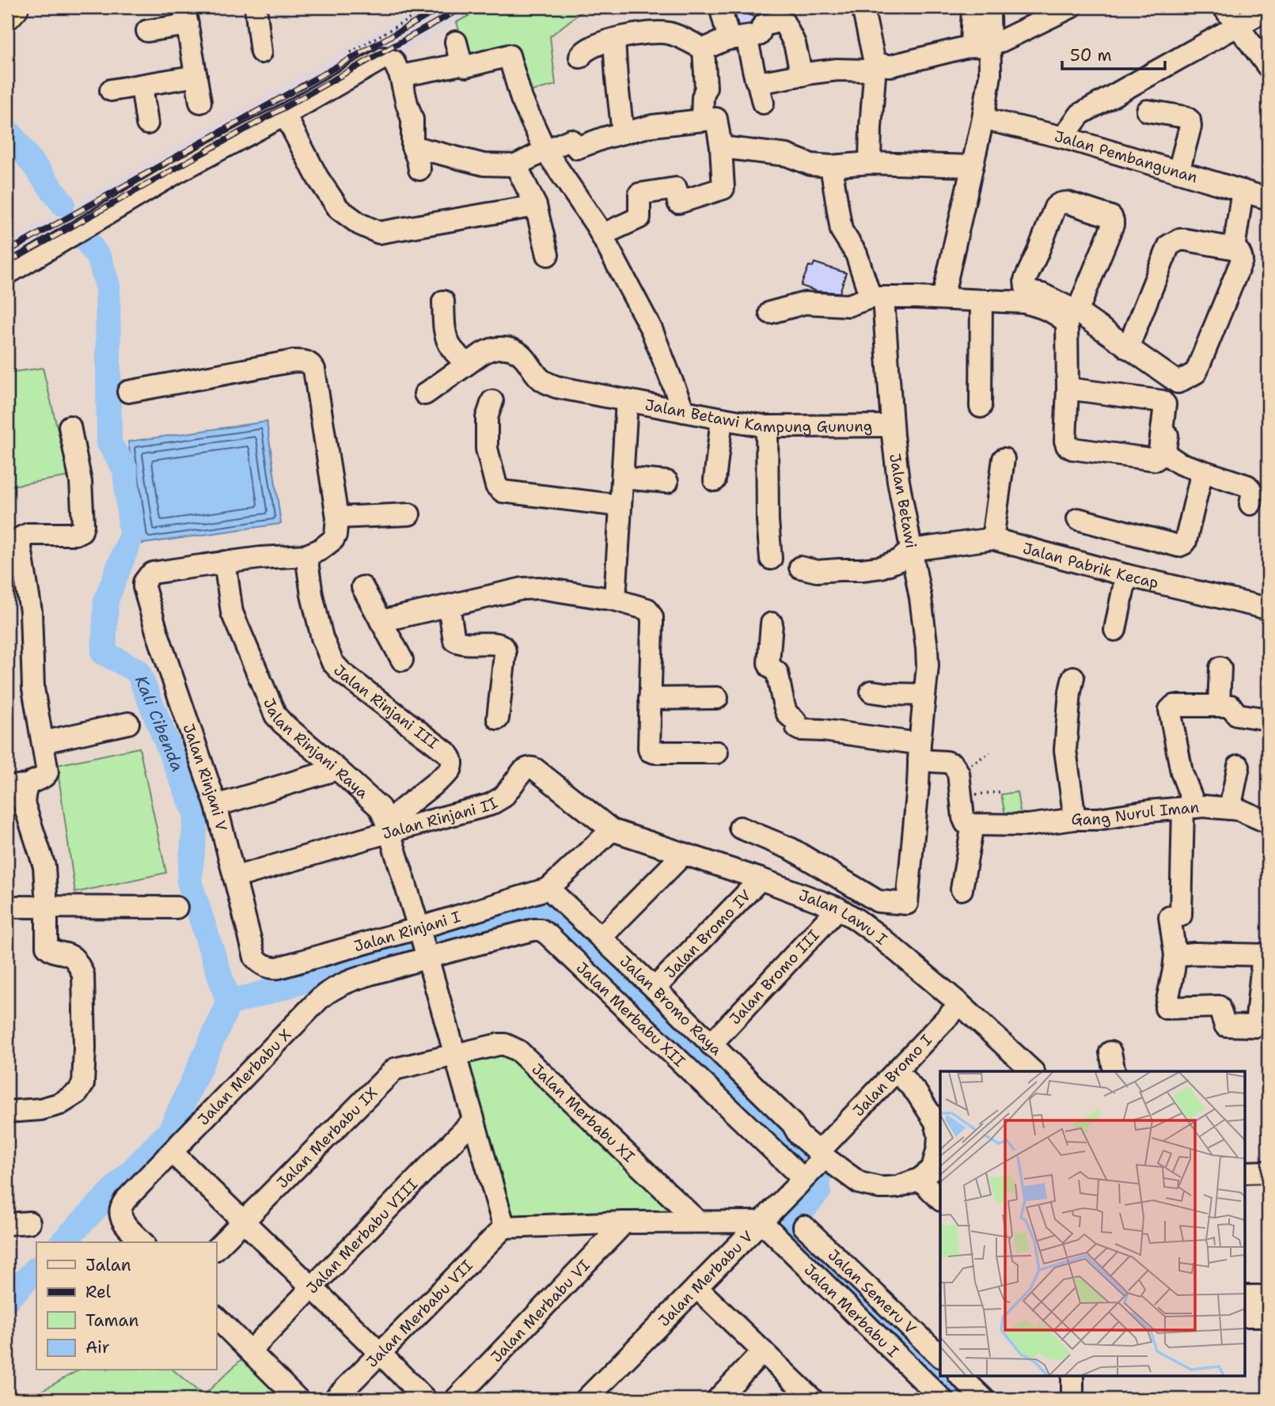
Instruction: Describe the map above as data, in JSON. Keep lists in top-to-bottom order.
{
  "streets": {
    "street": [
      "Jalan Pembangunan",
      "Jalan Betawi Kampung Gunung",
      "Jalan Betawi",
      "Jalan Pabrik Kecap",
      "Jalan Rinjani III",
      "Jalan Rinjani Raya",
      "Jalan Rinjani V",
      "Gang Nurul Iman",
      "Jalan Rinjani II",
      "Jalan Lawu I",
      "Jalan Rinjani I",
      "Jalan Bromo IV",
      "Jalan Bromo III",
      "Jalan Bromo Raya",
      "Jalan Merbabu XII",
      "Jalan Bromo I",
      "Jalan Merbabu X",
      "Jalan Merbabu XI",
      "Jalan Merbabu IX",
      "Jalan Merbabu VIII",
      "Jalan Merbabu V",
      "Jalan Semeru V",
      "Jalan Merbabu I",
      "Jalan Merbabu VI",
      "Jalan Merbabu VII"
    ]
  },
  "crossings": [
    ["Jalan Betawi Kampung Gunung", "Jalan Betawi"],
    ["Jalan Betawi", "Jalan Pabrik Kecap"],
    ["Jalan Rinjani III", "Jalan Rinjani Raya"],
    ["Jalan Rinjani III", "Jalan Rinjani II"],
    ["Jalan Rinjani Raya", "Jalan Rinjani V"],
    ["Jalan Rinjani Raya", "Jalan Rinjani II"],
    ["Jalan Rinjani Raya", "Jalan Rinjani I"],
    ["Jalan Rinjani Raya", "Jalan Merbabu XII"],
    ["Jalan Rinjani Raya", "Jalan Merbabu X"],
    ["Jalan Rinjani Raya", "Jalan Merbabu XI"],
    ["Jalan Rinjani Raya", "Jalan Merbabu IX"],
    ["Jalan Rinjani Raya", "Jalan Merbabu VIII"],
    ["Jalan Rinjani Raya", "Jalan Merbabu VII"],
    ["Jalan Rinjani V", "Jalan Rinjani II"],
    ["Jalan Rinjani V", "Jalan Rinjani I"],
    ["Jalan Rinjani II", "Jalan Lawu I"],
    ["Jalan Lawu I", "Jalan Bromo IV"],
    ["Jalan Lawu I", "Jalan Bromo III"],
    ["Jalan Lawu I", "Jalan Bromo I"],
    ["Jalan Rinjani I", "Jalan Bromo Raya"],
    ["Jalan Rinjani I", "Jalan Merbabu XII"],
    ["Jalan Rinjani I", "Jalan Merbabu X"],
    ["Jalan Bromo IV", "Jalan Bromo Raya"],
    ["Jalan Bromo III", "Jalan Bromo Raya"],
    ["Jalan Bromo Raya", "Jalan Merbabu XII"],
    ["Jalan Bromo Raya", "Jalan Bromo I"],
    ["Jalan Bromo Raya", "Jalan Merbabu V"],
    ["Jalan Merbabu XII", "Jalan Bromo I"],
    ["Jalan Merbabu XII", "Jalan Merbabu X"],
    ["Jalan Merbabu XII", "Jalan Merbabu V"],
    ["Jalan Bromo I", "Jalan Merbabu V"],
    ["Jalan Merbabu XI", "Jalan Merbabu IX"],
    ["Jalan Merbabu V", "Jalan Merbabu I"]
  ],
  "water": ["Kali Cibenda"],
  "legend": [
    "Jalan",
    "Rel",
    "Taman",
    "Air"
  ],
  "scale_bar": "50 m"
}
